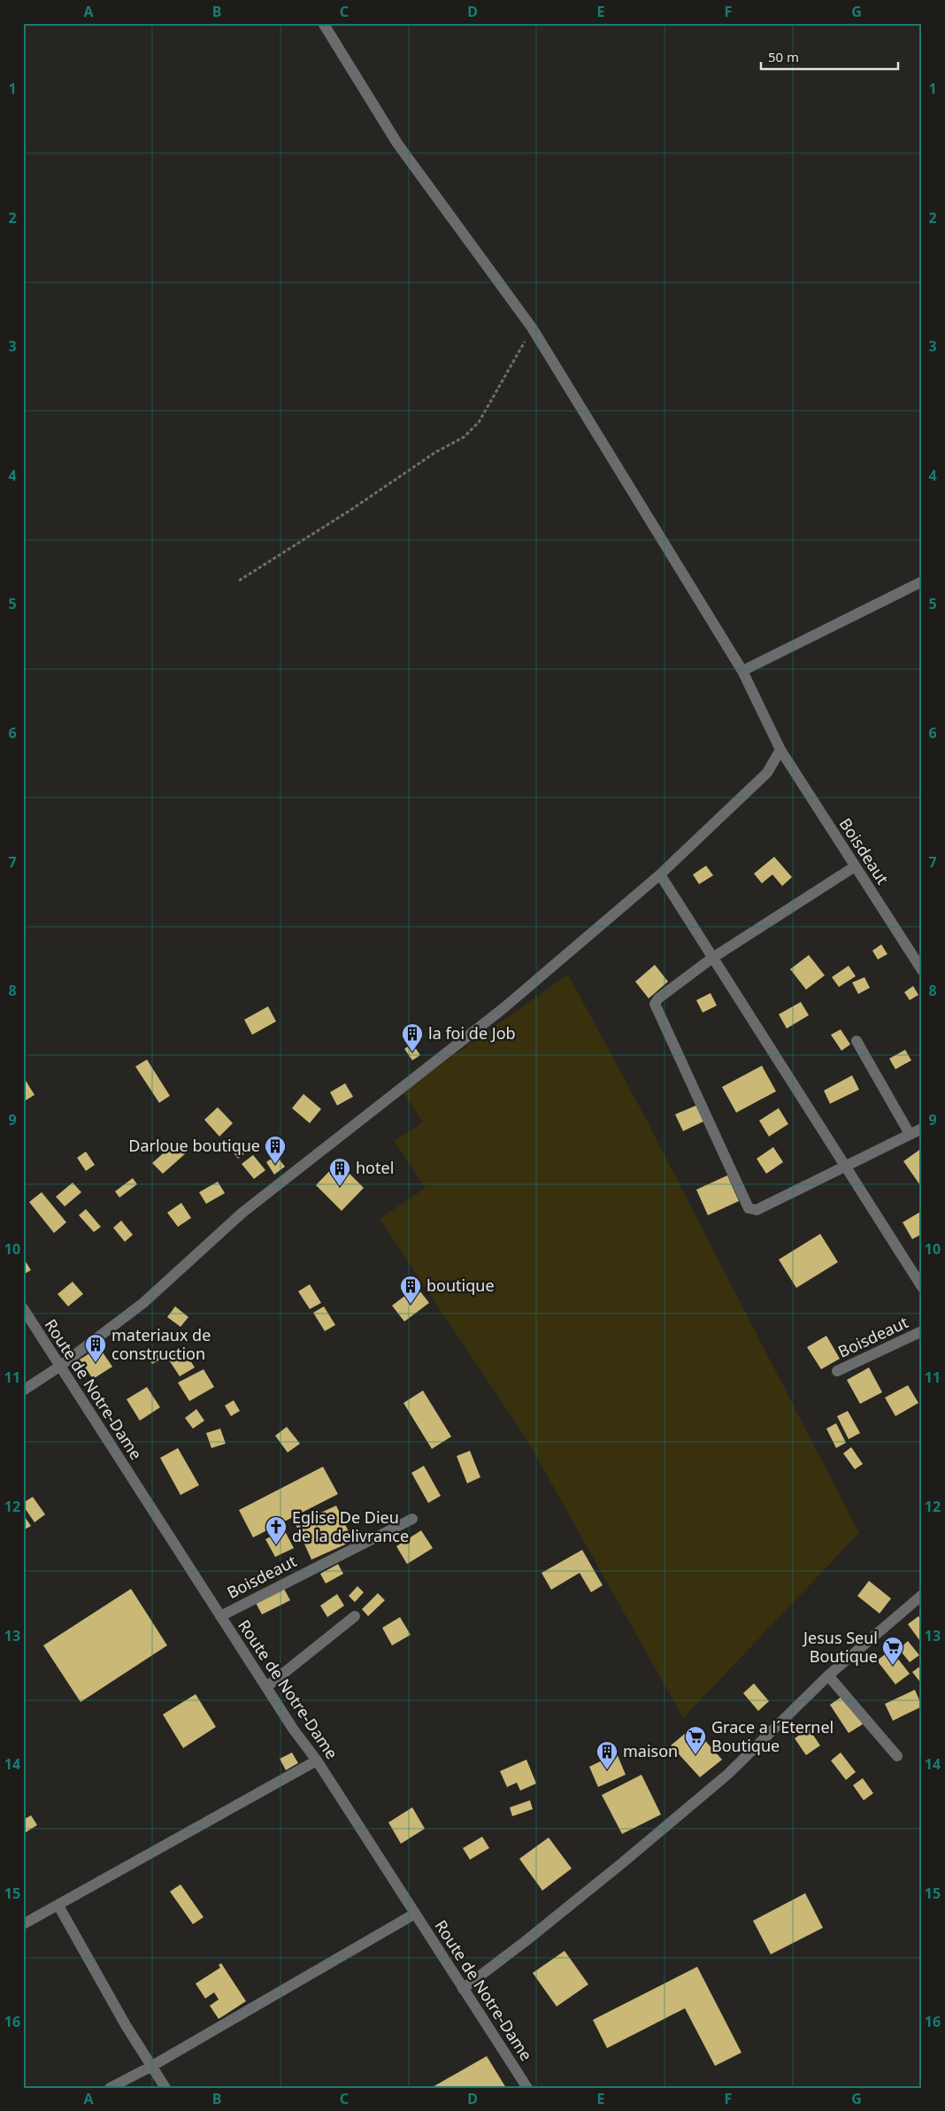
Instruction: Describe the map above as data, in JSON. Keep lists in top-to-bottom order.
{
  "streets": {
    "street": ["Boisdeaut", "Route de Notre-Dame"]
  },
  "crossings": [
    ["Boisdeaut", "Route de Notre-Dame"]
  ],
  "places": {
    "building": [
      "la foi de Job",
      "Darloue boutique",
      "hotel",
      "boutique",
      "materiaux de construction",
      "maison"
    ],
    "church": ["Eglise De Dieu de la delivrance"],
    "supermarket": ["Jesus Seul Boutique", "Grace a l´Eternel Boutique"]
  },
  "scale_bar": "50 m",
  "grid": {
    "columns": [
      "A",
      "B",
      "C",
      "D",
      "E",
      "F",
      "G"
    ],
    "rows": [
      "1",
      "2",
      "3",
      "4",
      "5",
      "6",
      "7",
      "8",
      "9",
      "10",
      "11",
      "12",
      "13",
      "14",
      "15",
      "16"
    ]
  }
}
